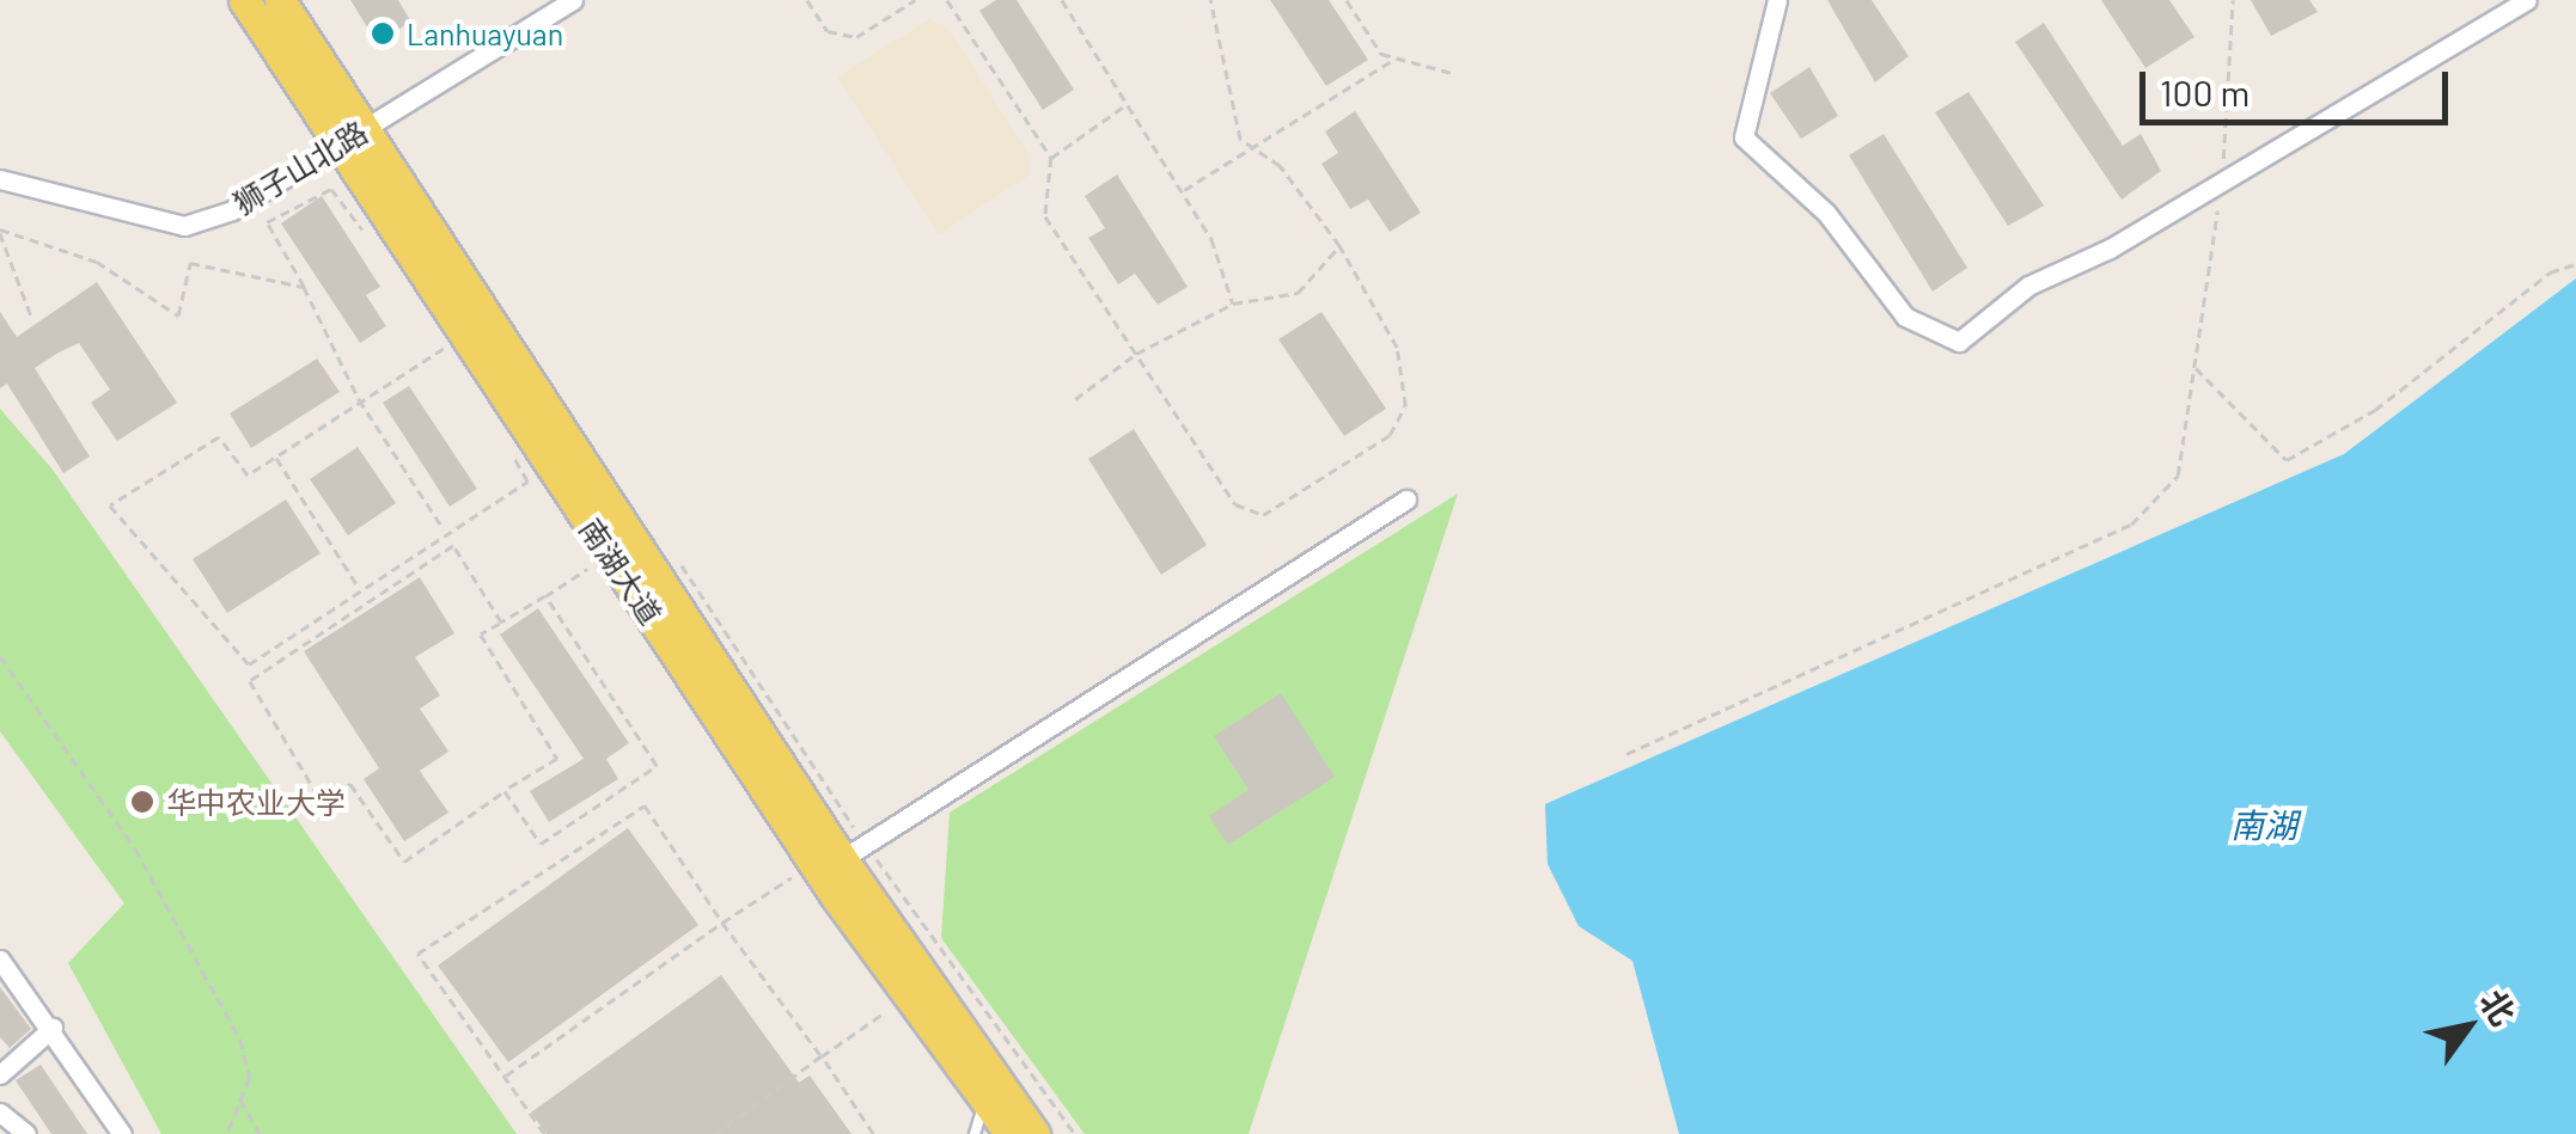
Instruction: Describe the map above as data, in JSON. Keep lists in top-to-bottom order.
{
  "streets": {
    "main road": ["南湖大道"],
    "street": ["狮子山北路"]
  },
  "crossings": [
    ["狮子山北路", "南湖大道"]
  ],
  "water": ["南湖"],
  "places": ["Lanhuayuan", "华中农业大学"],
  "scale_bar": "100 m",
  "north": "top right"
}
